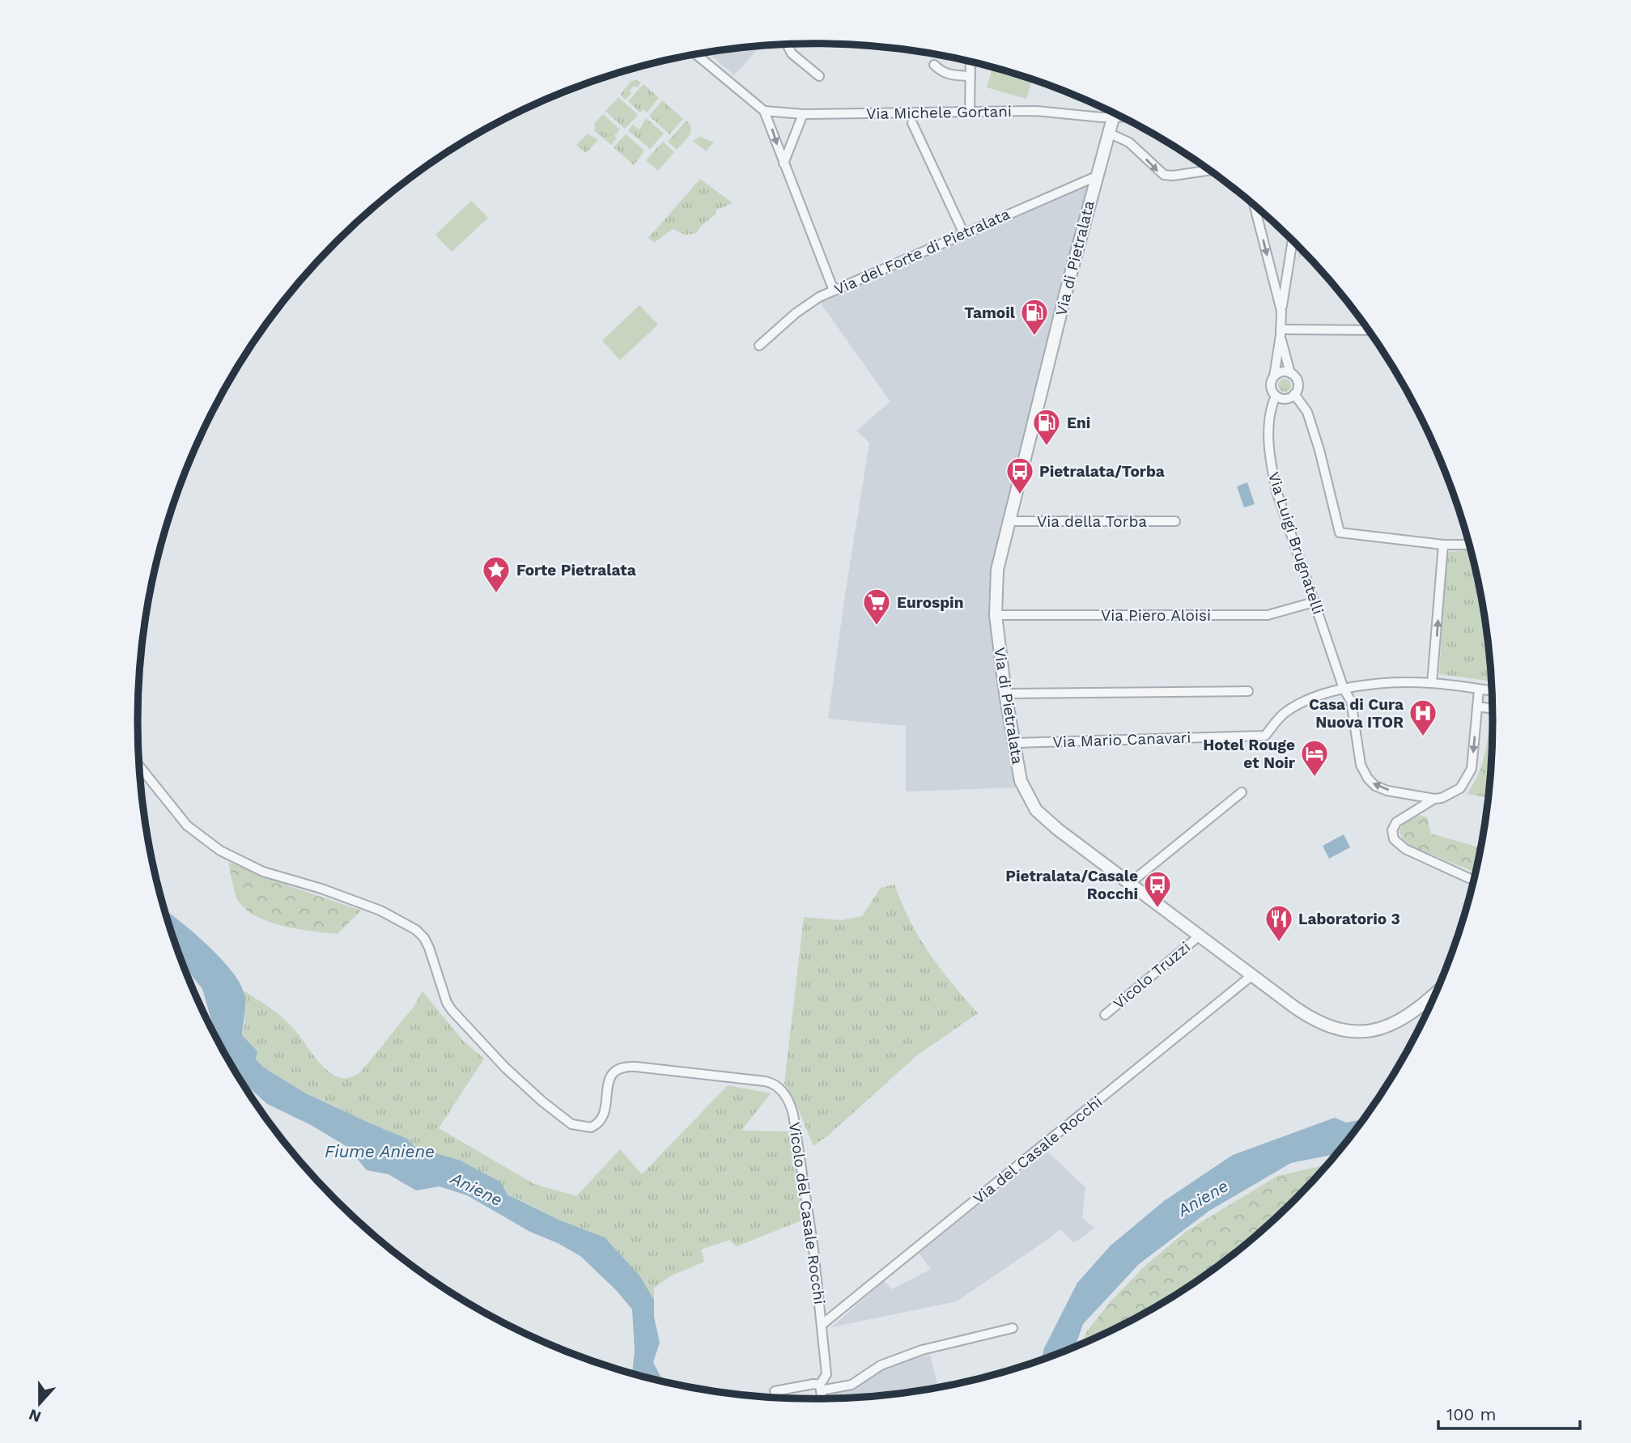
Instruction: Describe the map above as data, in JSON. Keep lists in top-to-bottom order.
{
  "streets": {
    "street": [
      "Via Michele Gortani",
      "Via del Forte di Pietralata",
      "Via di Pietralata",
      "Via della Torba",
      "Via Luigi Brugnatelli",
      "Via Piero Aloisi",
      "Via Mario Canavari",
      "Vicolo Truzzi",
      "Via del Casale Rocchi",
      "Vicolo del Casale Rocchi"
    ]
  },
  "crossings": [
    ["Via del Forte di Pietralata", "Via di Pietralata"],
    ["Via di Pietralata", "Via della Torba"],
    ["Via di Pietralata", "Via Piero Aloisi"],
    ["Via di Pietralata", "Via Mario Canavari"],
    ["Via di Pietralata", "Vicolo Truzzi"],
    ["Via di Pietralata", "Via del Casale Rocchi"],
    ["Via Luigi Brugnatelli", "Via Piero Aloisi"],
    ["Via Luigi Brugnatelli", "Via Mario Canavari"],
    ["Via del Casale Rocchi", "Vicolo del Casale Rocchi"]
  ],
  "water": ["Fiume Aniene", "Aniene"],
  "places": {
    "fuel station": ["Tamoil", "Eni"],
    "bus stop": ["Pietralata/Torba", "Pietralata/Casale Rocchi"],
    "place": ["Forte Pietralata"],
    "supermarket": ["Eurospin"],
    "hospital": ["Casa di Cura Nuova ITOR"],
    "hotel": ["Hotel Rouge et Noir"],
    "restaurant": ["Laboratorio 3"]
  },
  "scale_bar": "100 m",
  "north": "bottom"
}
